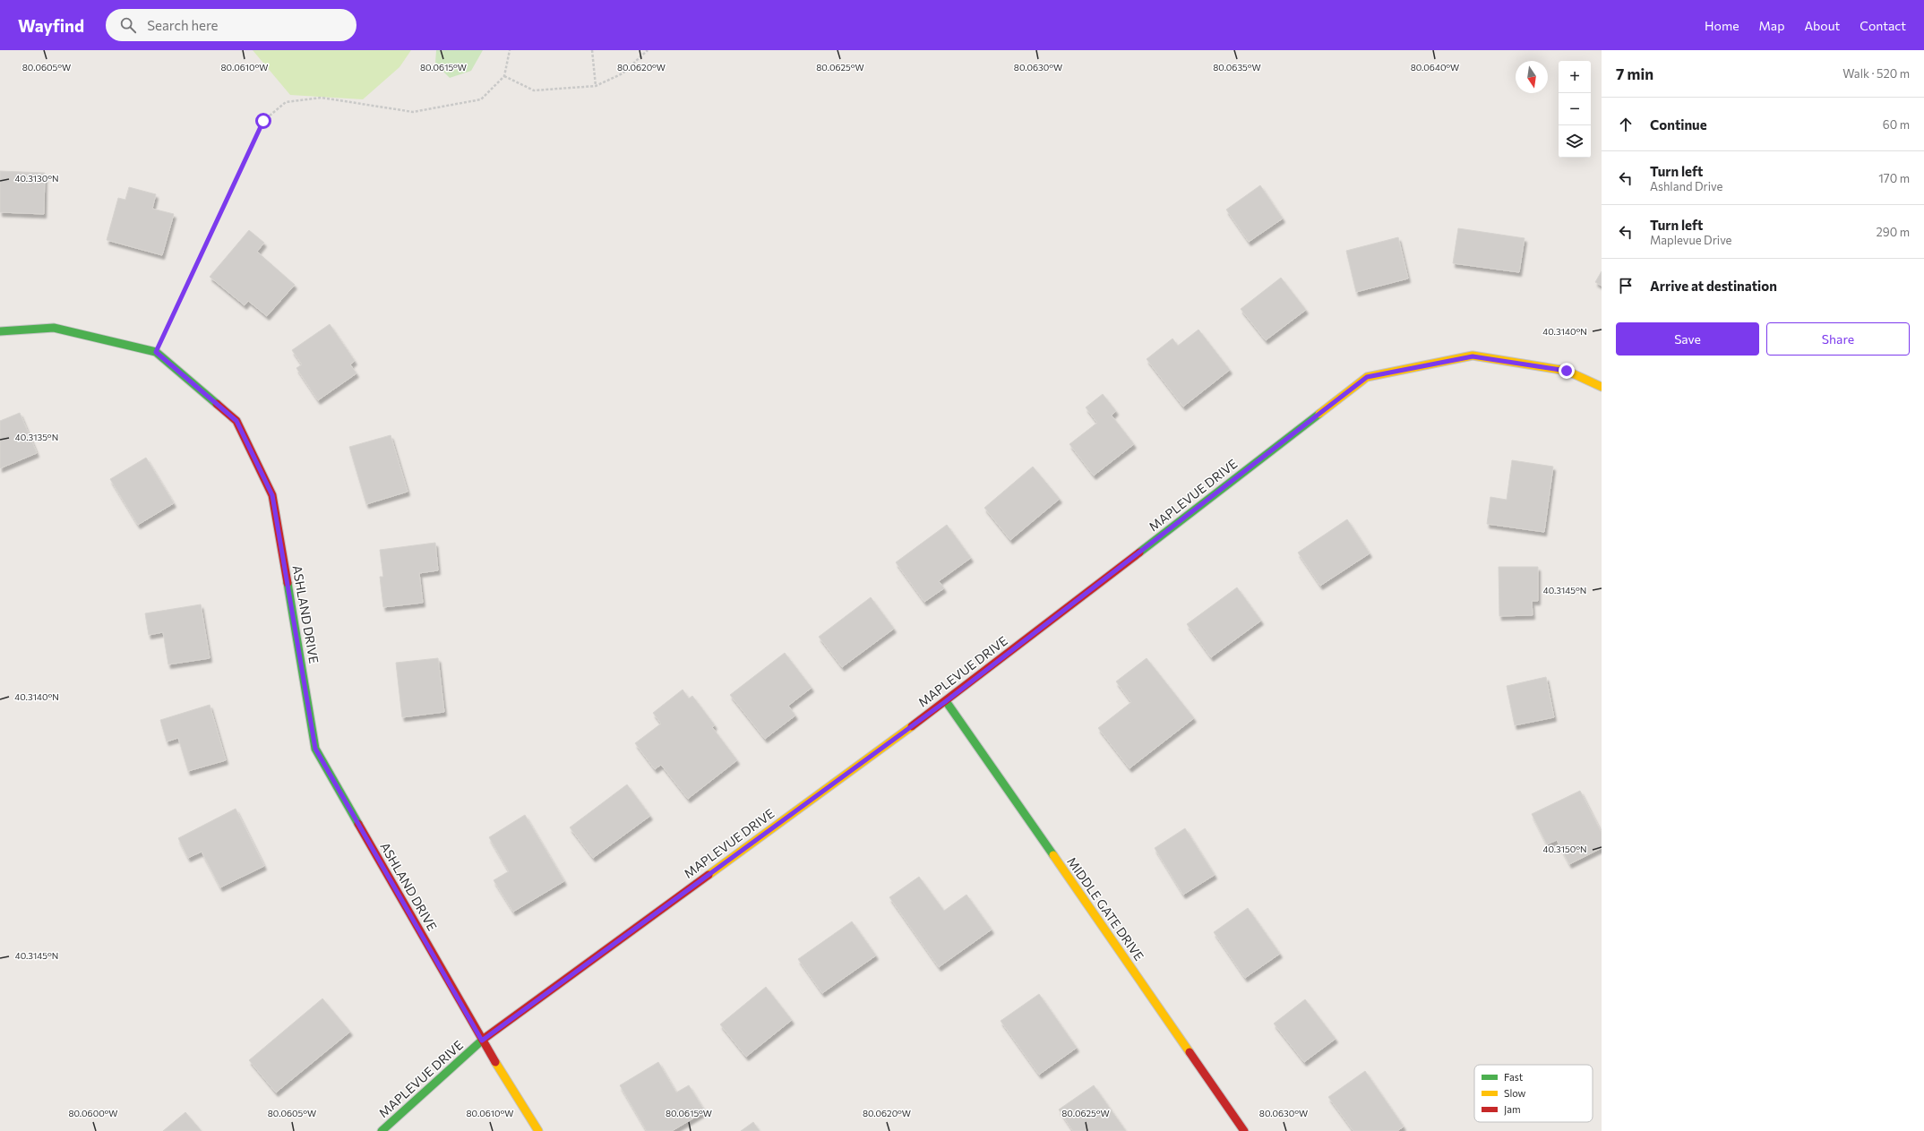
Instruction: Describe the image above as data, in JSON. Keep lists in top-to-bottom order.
{
  "streets": {
    "street": ["MAPLEVUE DRIVE", "ASHLAND DRIVE", "MIDDLE GATE DRIVE"]
  },
  "crossings": [
    ["MAPLEVUE DRIVE", "ASHLAND DRIVE"],
    ["MAPLEVUE DRIVE", "MIDDLE GATE DRIVE"]
  ],
  "legend": ["Fast", "Slow", "Jam"],
  "north": "bottom",
  "page": {
    "header": "Wayfind",
    "search": "Search here",
    "nav": [
      "Home",
      "Map",
      "About",
      "Contact"
    ],
    "heading": ["7 min", "Walk · 520 m"],
    "map_buttons": ["+", "−"],
    "list": [
      ["Continue", "60 m"],
      ["Turn left", "Ashland Drive", "170 m"],
      ["Turn left", "Maplevue Drive", "290 m"],
      "Arrive at destination"
    ],
    "buttons": ["Save", "Share"]
  },
  "coordinates": [
    "80.0605°W",
    "80.0610°W",
    "80.0615°W",
    "80.0620°W",
    "80.0625°W",
    "80.0630°W",
    "80.0635°W",
    "80.0640°W",
    "40.3130°N",
    "40.3140°N",
    "40.3135°N",
    "40.3145°N",
    "40.3150°N",
    "80.0600°W"
  ]
}
